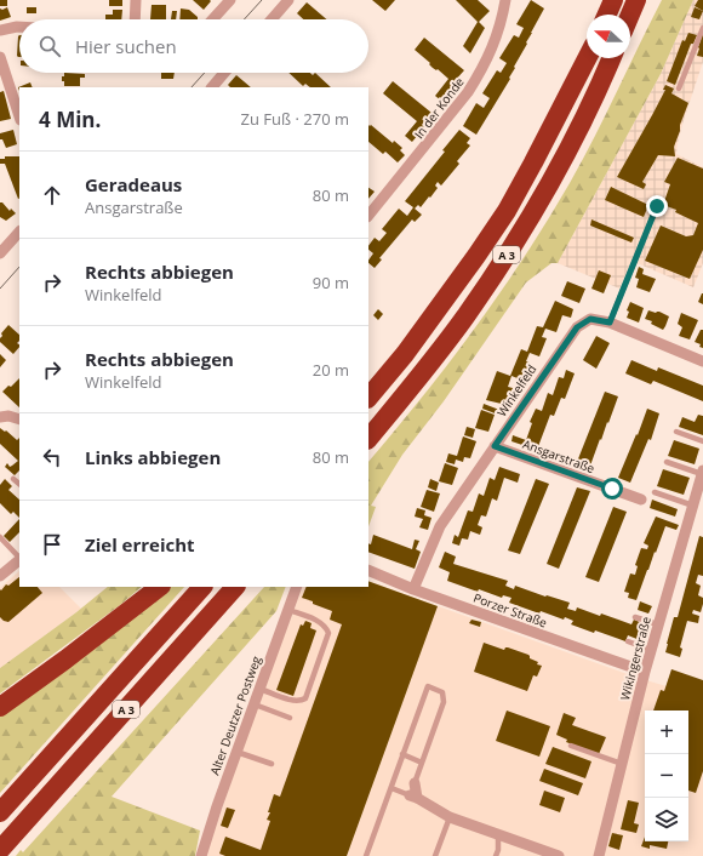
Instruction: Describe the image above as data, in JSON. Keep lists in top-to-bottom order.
{
  "streets": {
    "highway": ["A 3"],
    "street": [
      "In der Konde",
      "Winkelfeld",
      "Ansgarstraße",
      "Porzer Straße",
      "Wikingerstraße",
      "Alter Deutzer Postweg"
    ]
  },
  "crossings": [
    ["Winkelfeld", "Ansgarstraße"],
    ["Winkelfeld", "Porzer Straße"],
    ["Porzer Straße", "Wikingerstraße"]
  ],
  "north": "left",
  "page": {
    "search": "Hier suchen",
    "heading": ["4 Min.", "Zu Fuß · 270 m"],
    "list": [
      ["Geradeaus", "Ansgarstraße", "80 m"],
      ["Rechts abbiegen", "Winkelfeld", "90 m"],
      ["Rechts abbiegen", "Winkelfeld", "20 m"],
      ["Links abbiegen", "80 m"],
      "Ziel erreicht"
    ],
    "map_buttons": ["+", "−"]
  }
}
